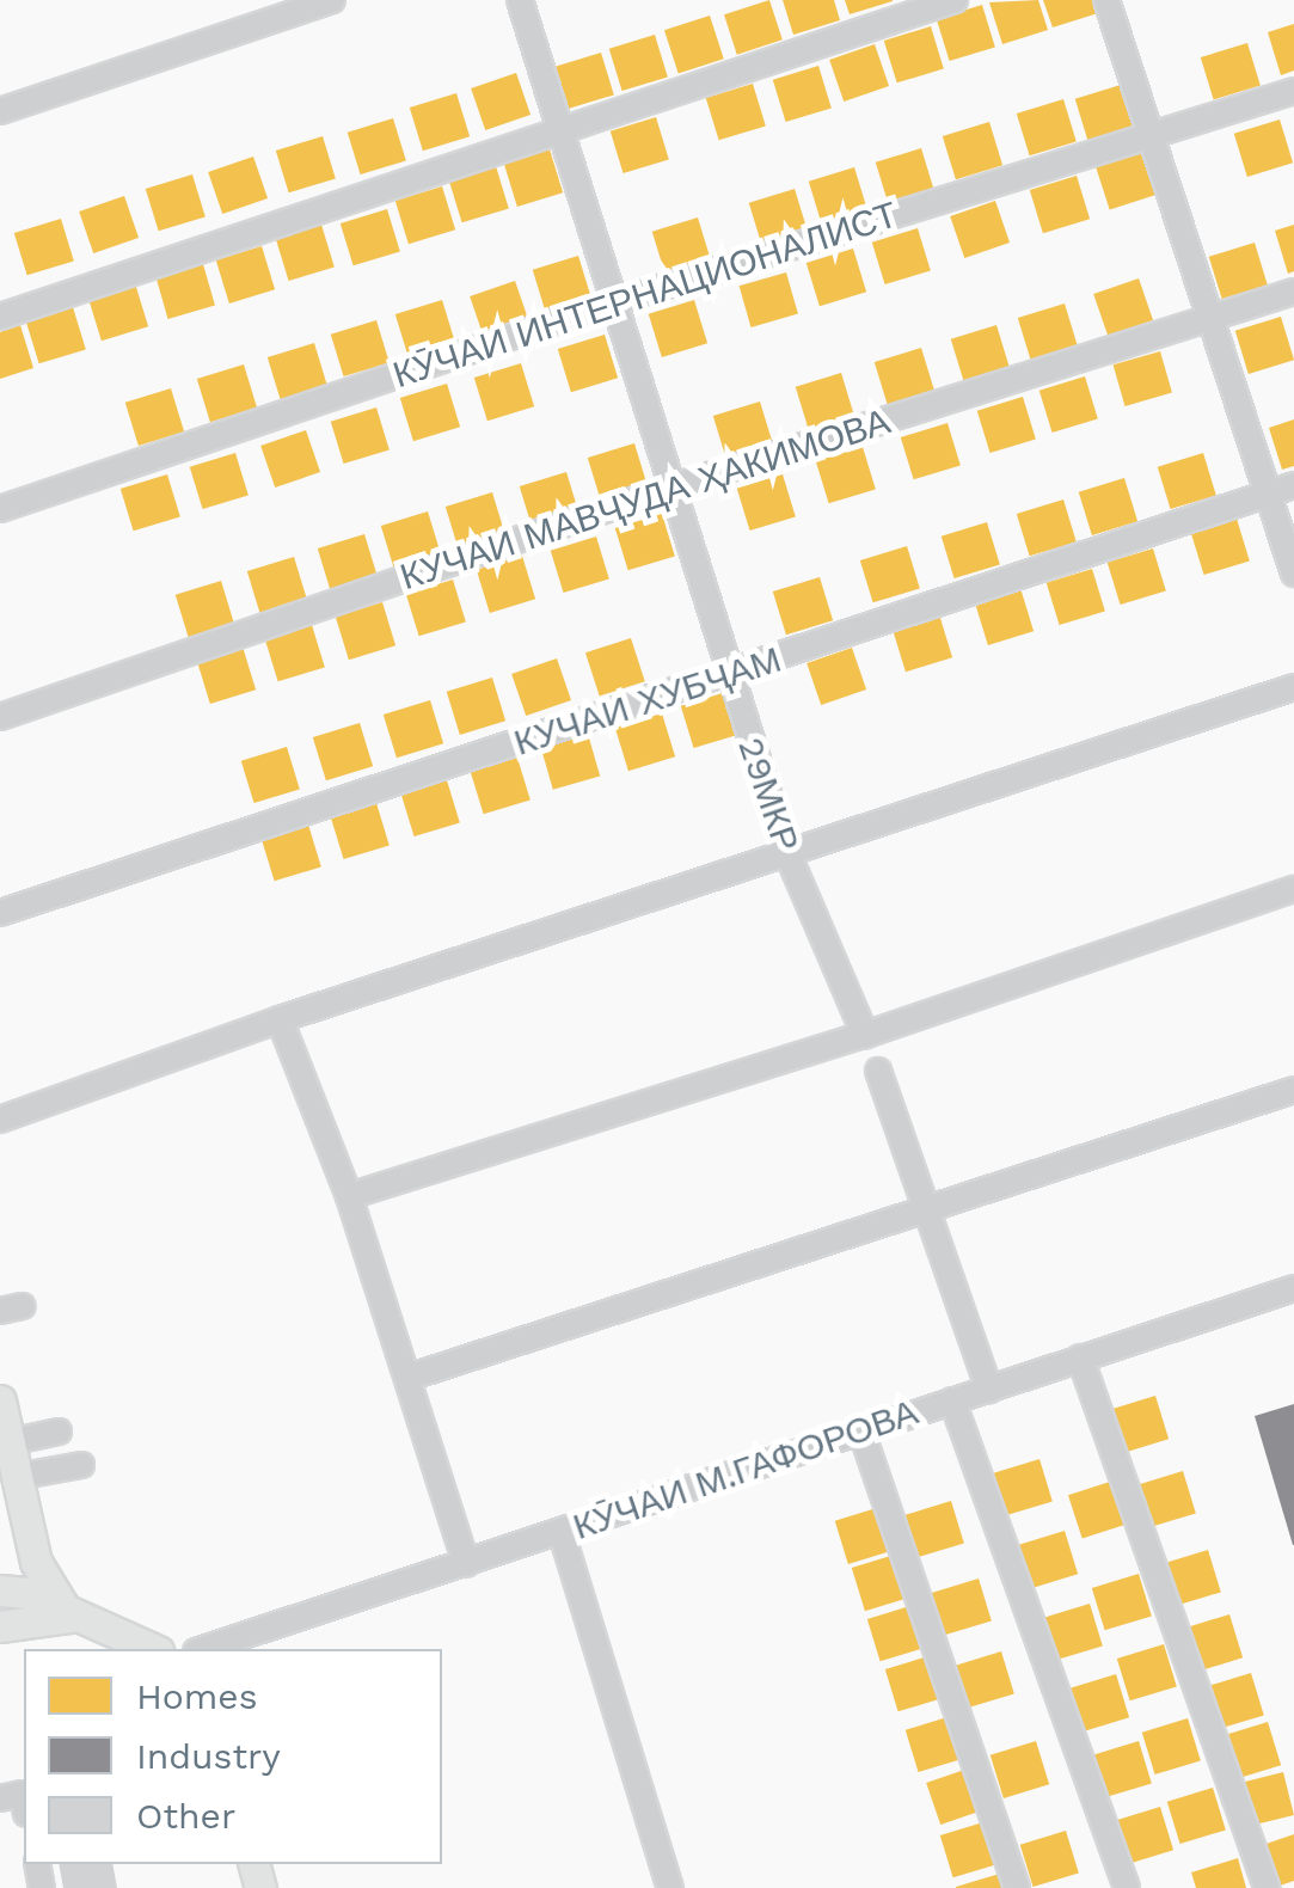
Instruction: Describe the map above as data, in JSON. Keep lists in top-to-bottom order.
{
  "streets": {
    "street": [
      "КӮЧАИ ИНТЕРНАЦИОНАЛИСТ",
      "КУЧАИ МАВҶУДА ҲАКИМОВА",
      "КУЧАИ ХУБҶАМ",
      "29МКР",
      "КӮЧАИ М.ГАФОРОВА"
    ]
  },
  "crossings": [
    ["КӮЧАИ ИНТЕРНАЦИОНАЛИСТ", "29МКР"],
    ["КУЧАИ МАВҶУДА ҲАКИМОВА", "29МКР"],
    ["КУЧАИ ХУБҶАМ", "29МКР"]
  ],
  "legend": ["Homes", "Industry", "Other"]
}
